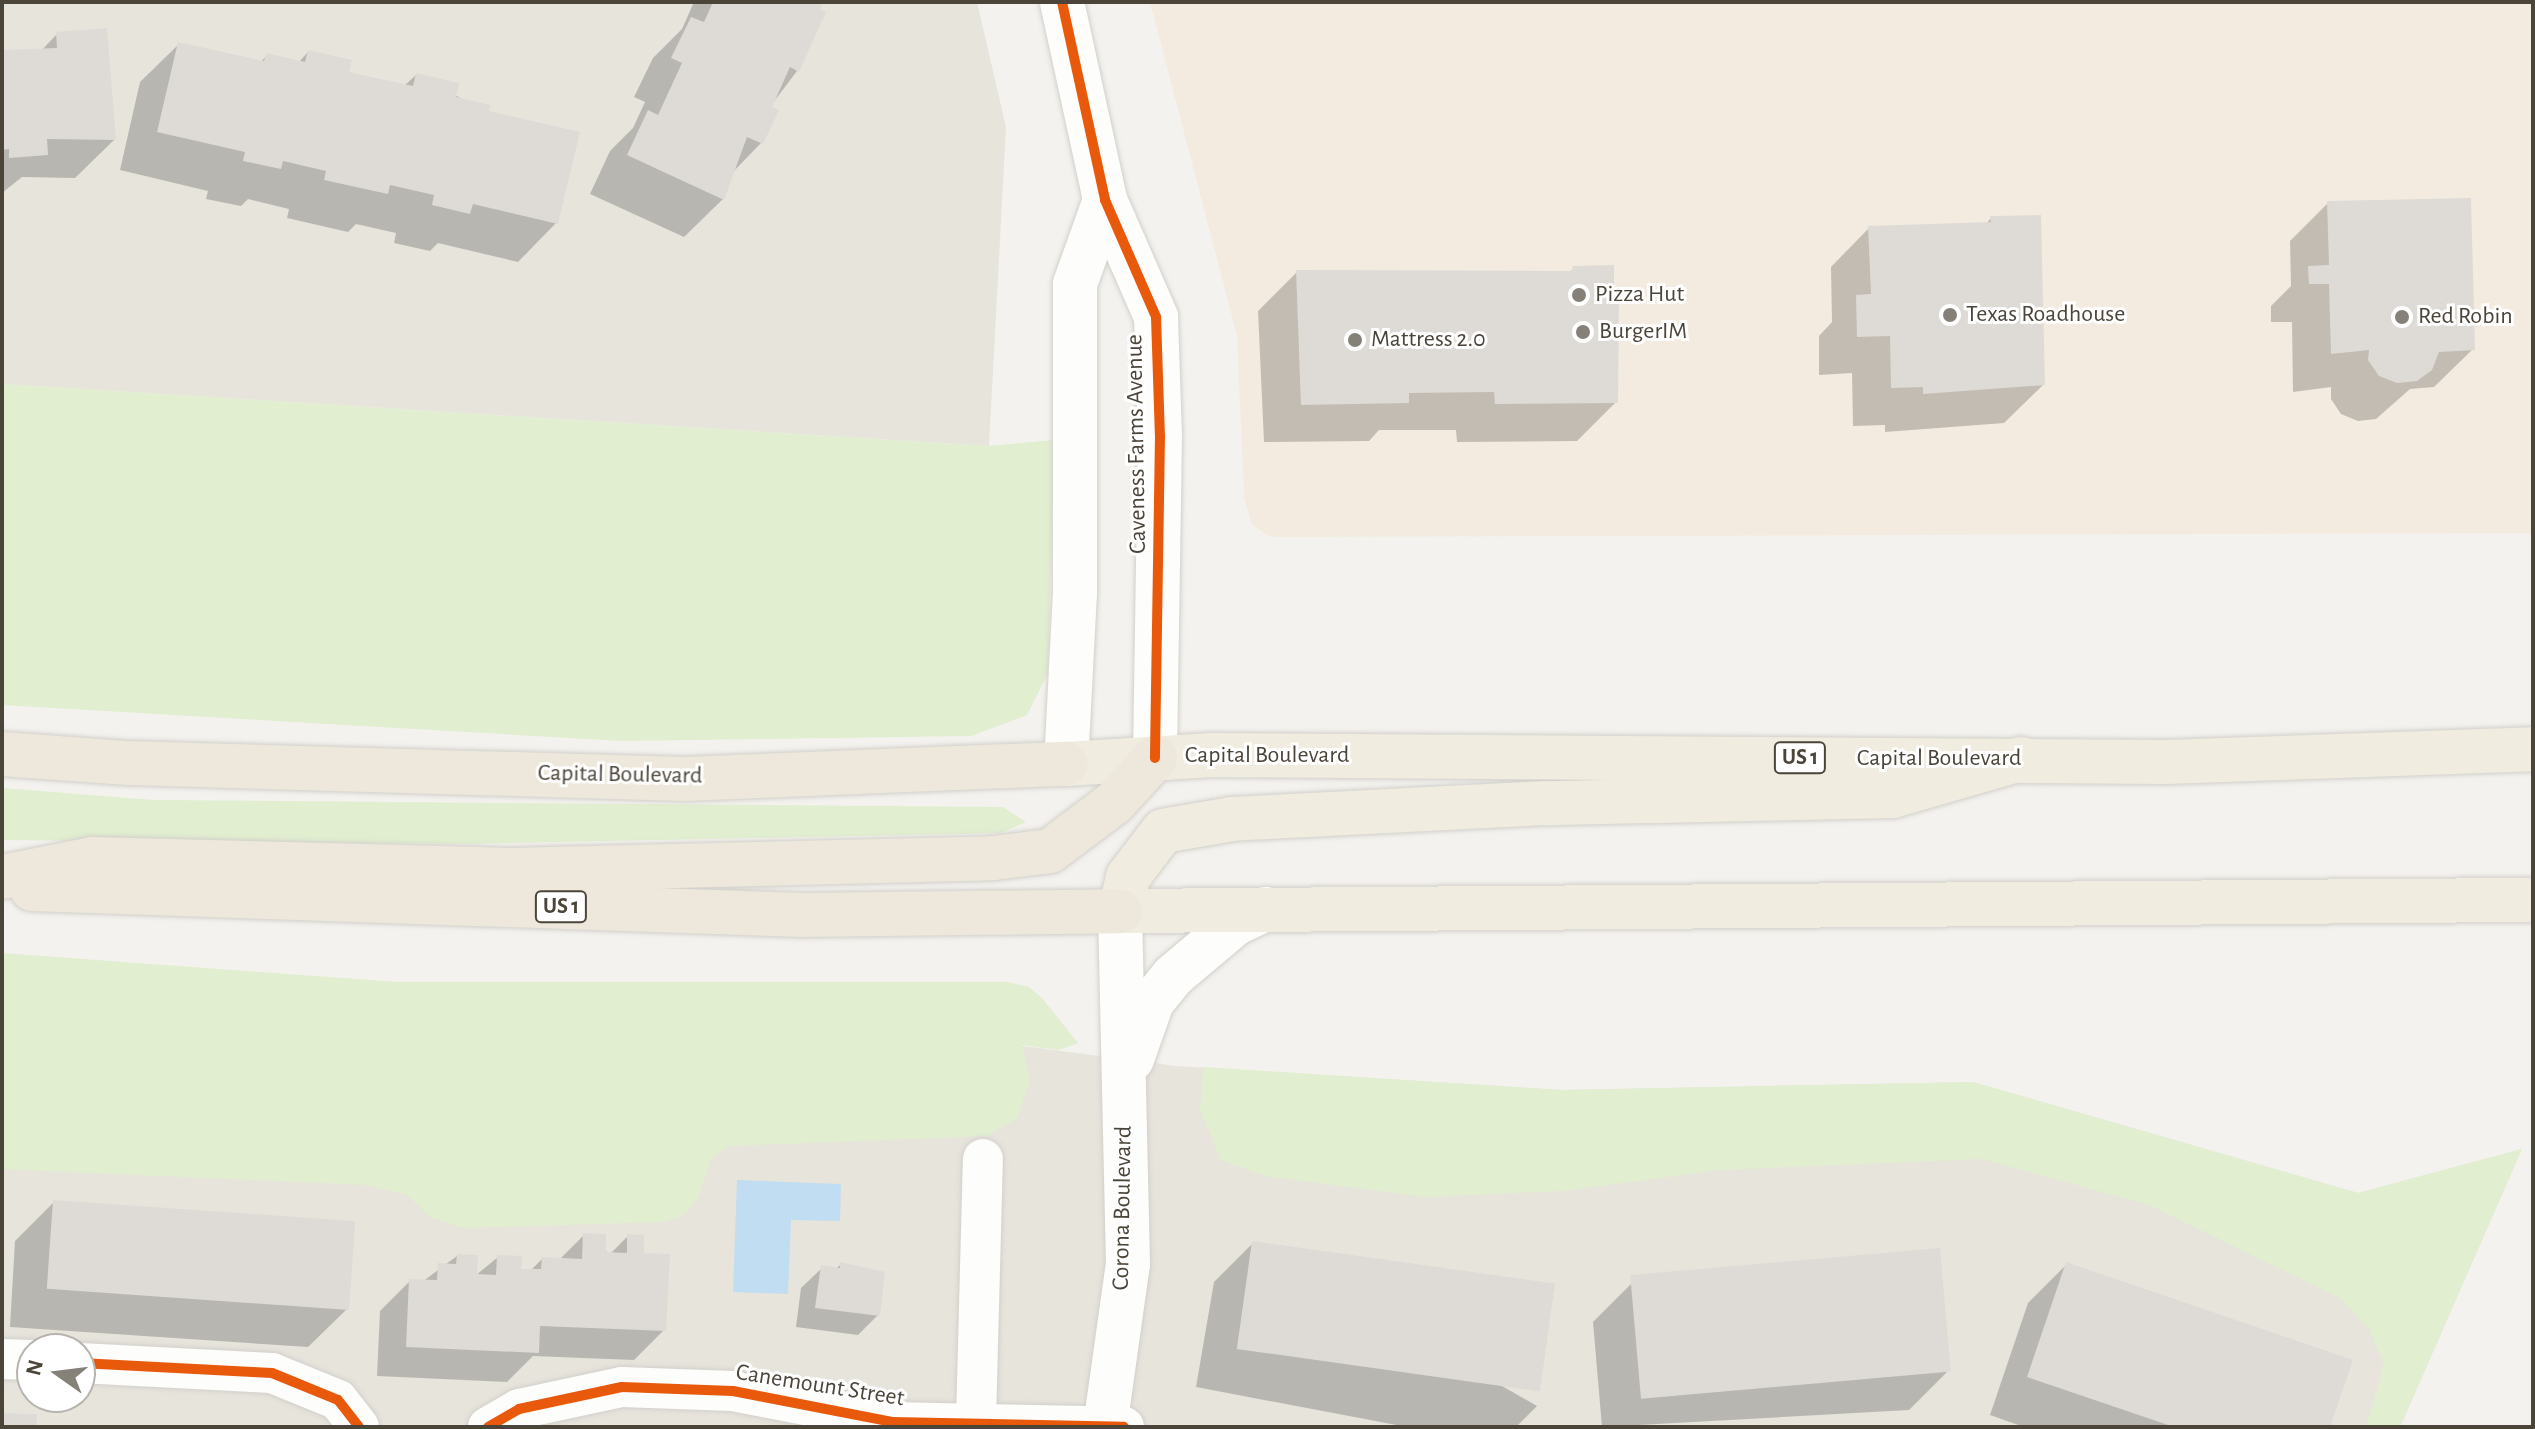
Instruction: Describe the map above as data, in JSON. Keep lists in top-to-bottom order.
{
  "streets": {
    "highway": ["Capital Boulevard", "US 1"],
    "street": ["Caveness Farms Avenue", "Corona Boulevard", "Canemount Street"]
  },
  "crossings": [
    ["Caveness Farms Avenue", "Capital Boulevard"],
    ["US 1", "Corona Boulevard"],
    ["Corona Boulevard", "Canemount Street"]
  ],
  "places": [
    "Pizza Hut",
    "Texas Roadhouse",
    "Red Robin",
    "BurgerIM",
    "Mattress 2.0"
  ],
  "north": "left"
}
